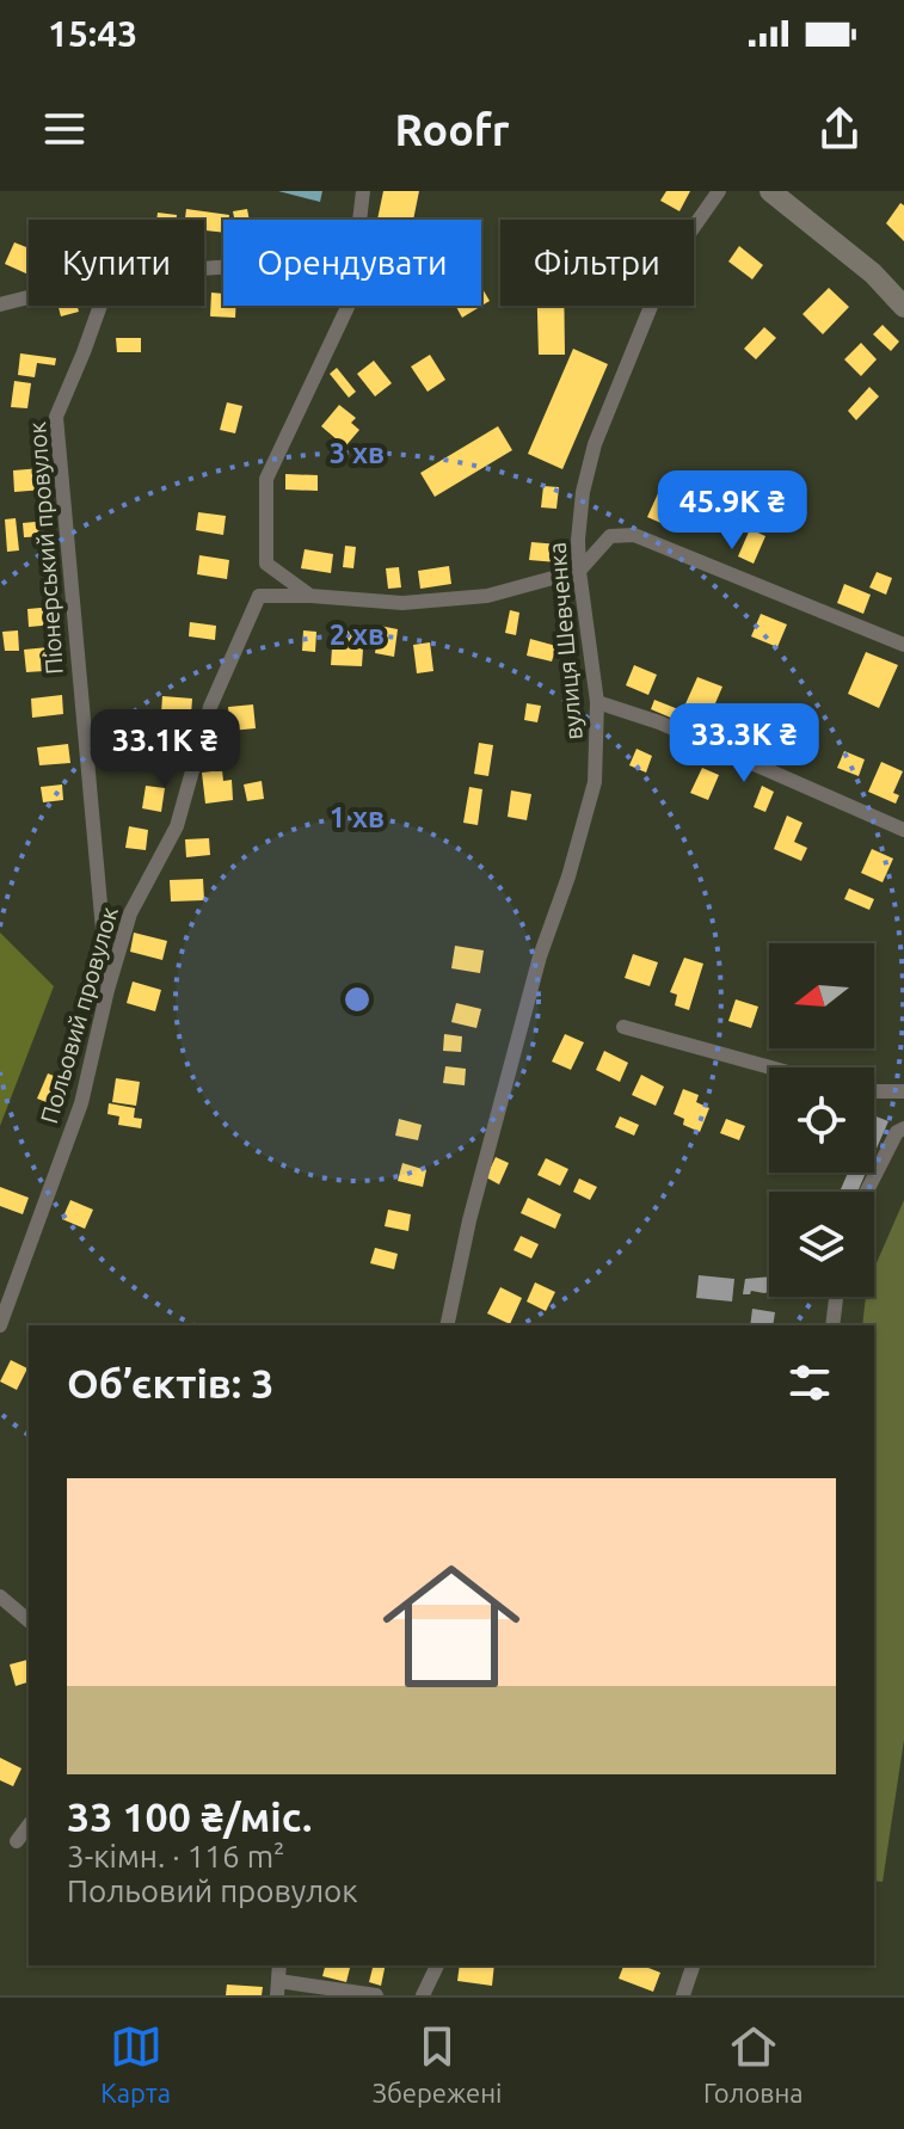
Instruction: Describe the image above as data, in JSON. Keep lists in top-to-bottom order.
{
  "streets": {
    "street": ["Піонерський провулок", "вулиця Шевченка", "Польовий провулок"]
  },
  "crossings": [
    ["Піонерський провулок", "Польовий провулок"],
    ["вулиця Шевченка", "Польовий провулок"]
  ],
  "north": "left",
  "page": {
    "status": "15:43",
    "header": "Roofr",
    "chip": ["Купити", "Орендувати", "Фільтри"],
    "price": ["45.9K ₴", "33.3K ₴", "33.1K ₴"],
    "heading": "Об’єктів: 3",
    "list": [
      {
        "name": "33 100 ₴/міс.",
        "note": "3-кімн. · 116 m² · Польовий провулок"
      }
    ],
    "tabs": ["Карта", "Збережені", "Головна"]
  },
  "rings": ["3 хв", "2 хв", "1 хв"]
}
